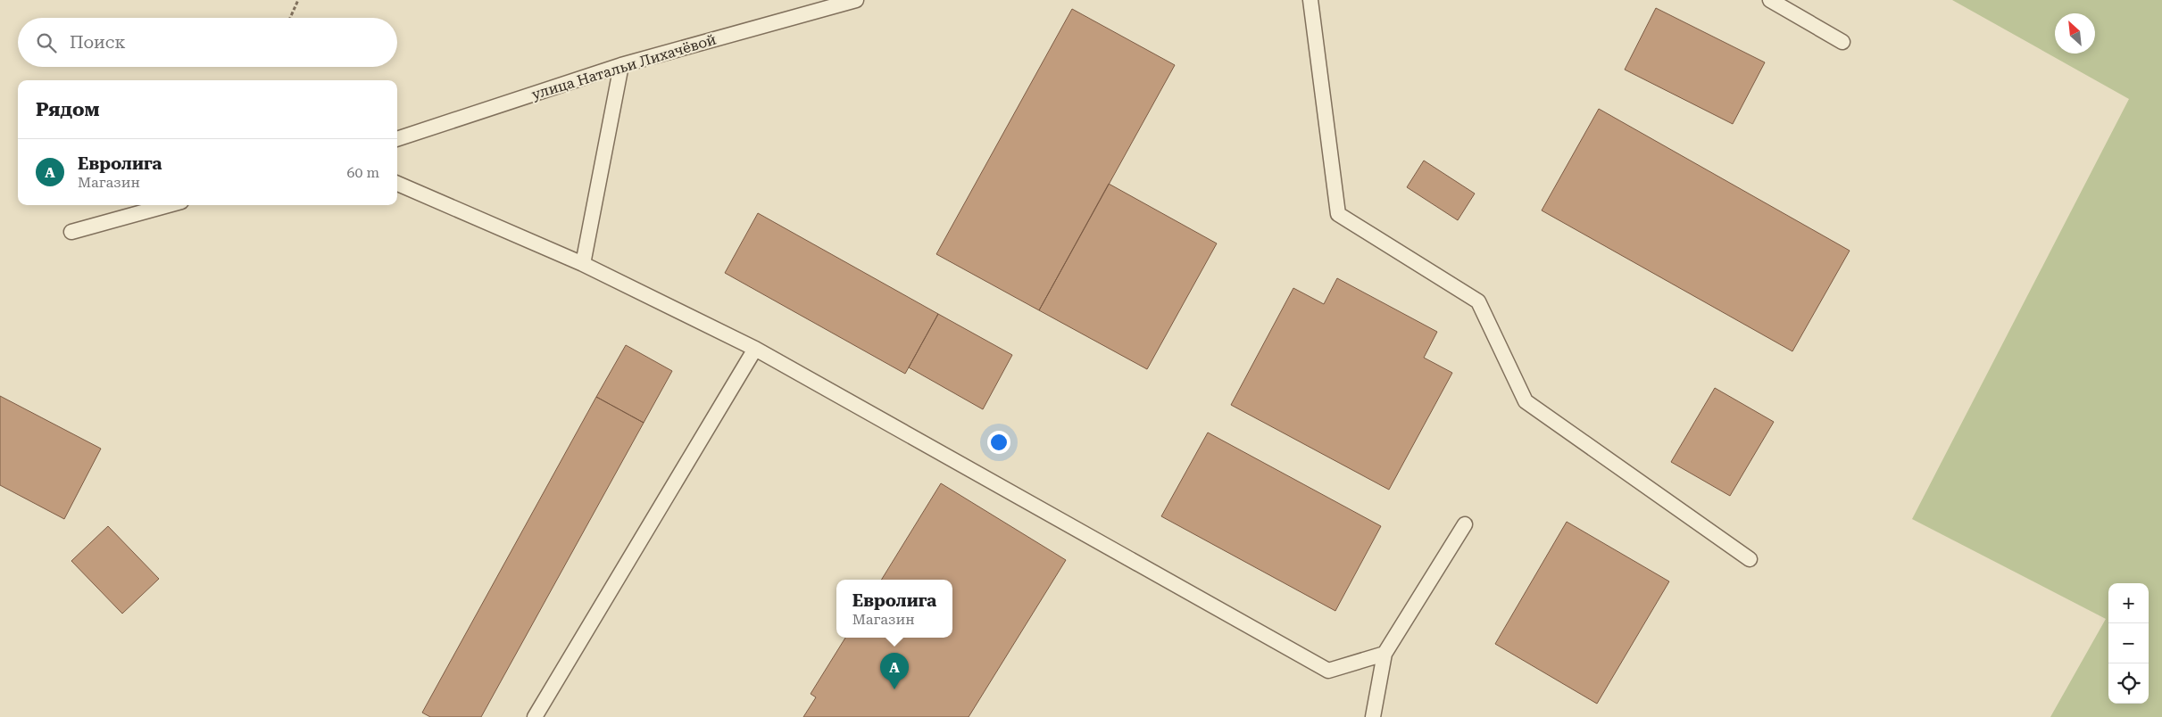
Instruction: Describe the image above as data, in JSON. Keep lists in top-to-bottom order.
{
  "streets": {
    "lane": ["улица Натальи Лихачёвой"]
  },
  "north": "top left",
  "page": {
    "search": "Поиск",
    "heading": "Рядом",
    "list": [
      {
        "mark": "A",
        "name": "Евролига",
        "note": "Магазин",
        "value": "60 m"
      }
    ],
    "popup": ["Евролига", "Магазин"],
    "map_buttons": ["+", "−"],
    "pins": "A"
  }
}
